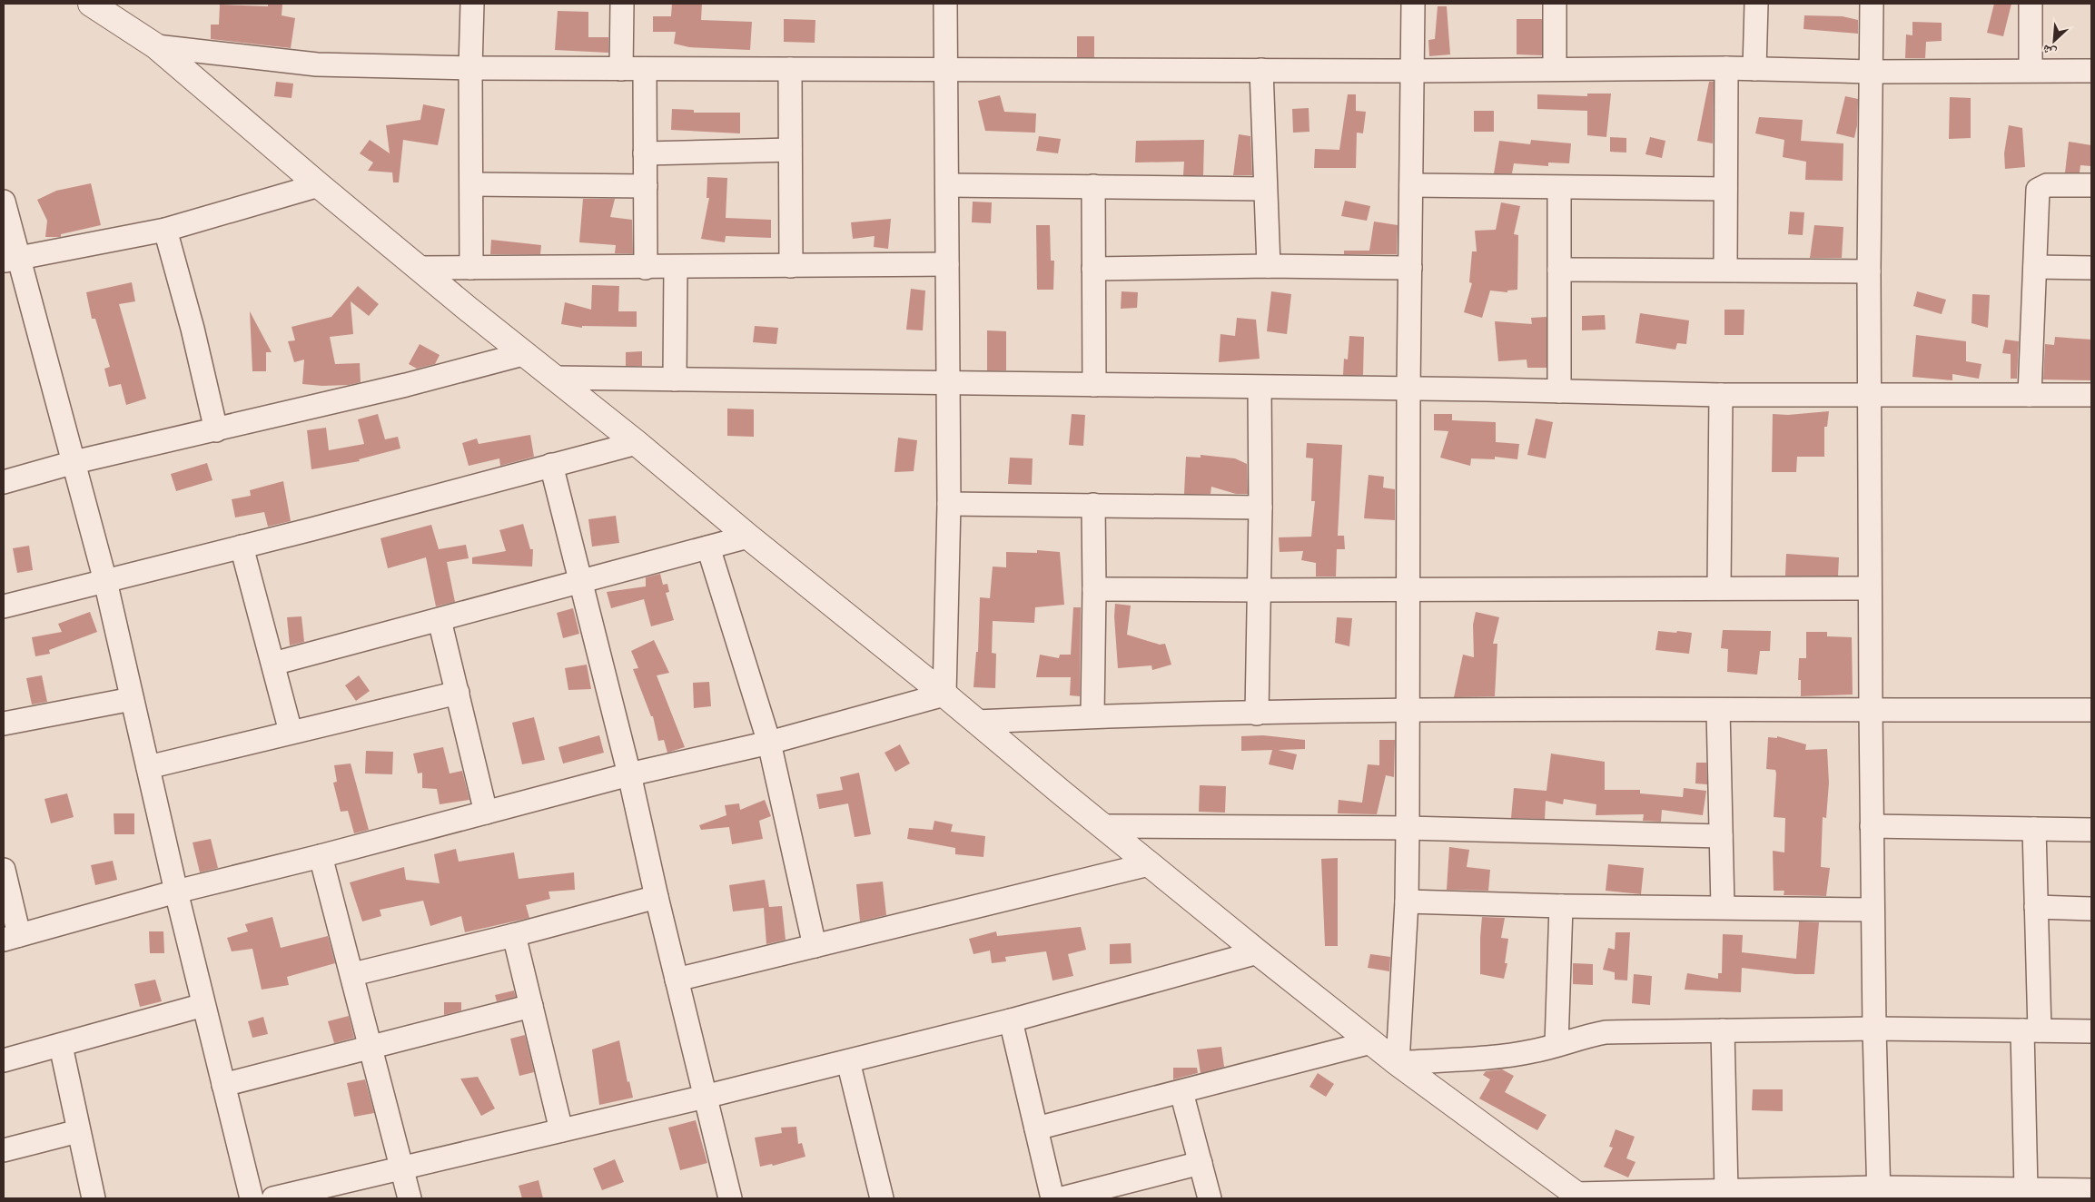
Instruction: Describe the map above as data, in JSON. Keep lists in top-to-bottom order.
{
  "north": "bottom left"
}
